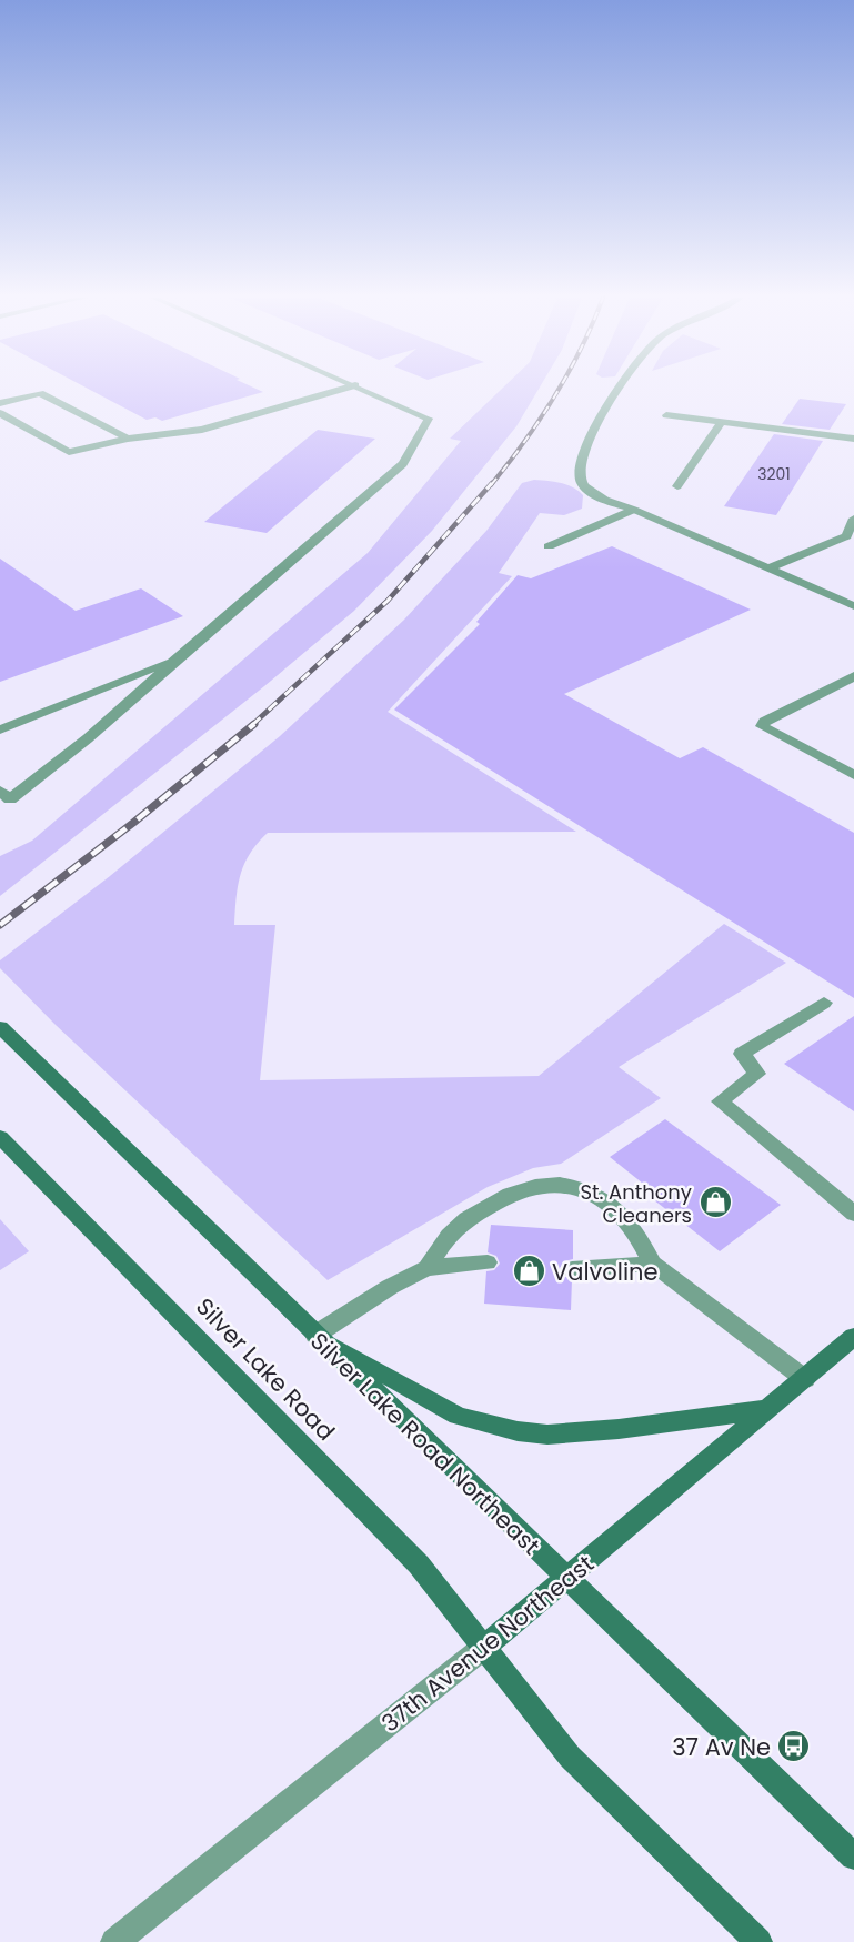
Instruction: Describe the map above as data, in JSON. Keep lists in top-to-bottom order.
{
  "streets": {
    "main road": ["Silver Lake Road", "Silver Lake Road Northeast", "37th Avenue Northeast"]
  },
  "crossings": [
    ["Silver Lake Road", "37th Avenue Northeast"],
    ["Silver Lake Road Northeast", "37th Avenue Northeast"]
  ],
  "places": {
    "shop": ["St. Anthony Cleaners", "Valvoline"],
    "bus stop": ["37 Av Ne"]
  },
  "house_numbers": ["3201"]
}
